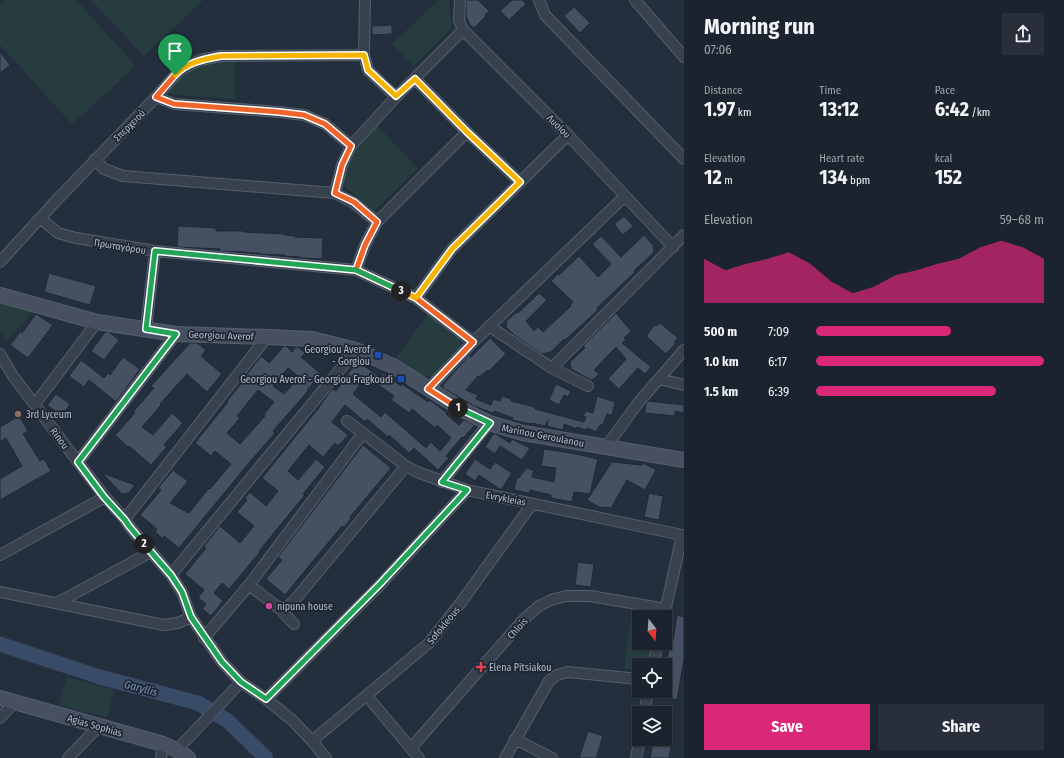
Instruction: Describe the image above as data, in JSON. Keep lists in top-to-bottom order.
{
  "streets": {
    "street": [
      "Σπερχειού",
      "Λυσίου",
      "Πρωταγόρου",
      "Georgiou Averof",
      "Marinou Geroulanou",
      "Rinou",
      "Evrykleias",
      "Sofokleous",
      "Chlois",
      "Agias Sophias"
    ]
  },
  "crossings": [
    ["Σπερχειού", "Πρωταγόρου"],
    ["Georgiou Averof", "Marinou Geroulanou"],
    ["Rinou", "Sofokleous"],
    ["Evrykleias", "Sofokleous"]
  ],
  "water": ["Garyllis"],
  "places": {
    "transit": ["Georgiou Averof - Gorgiou", "Georgiou Averof - Georgiou Fragkoudi"],
    "other": ["3rd Lyceum", "nipuna house"],
    "health": ["Elena Pitsiakou"]
  },
  "north": "bottom",
  "page": {
    "heading": ["Morning run", "07:06"],
    "stats": [
      ["Distance", "1.97 km"],
      ["Time", "13:12"],
      ["Pace", "6:42 /km"],
      ["Elevation", "12 m"],
      ["Heart rate", "134 bpm"],
      ["kcal", "152"]
    ],
    "chart": ["Elevation", "59–68 m"],
    "pins": ["3", "1", "2"],
    "list": [
      {
        "name": "500 m",
        "note": "7:09"
      },
      {
        "name": "1.0 km",
        "note": "6:17"
      },
      {
        "name": "1.5 km",
        "note": "6:39"
      }
    ],
    "buttons": ["Save", "Share"]
  }
}
